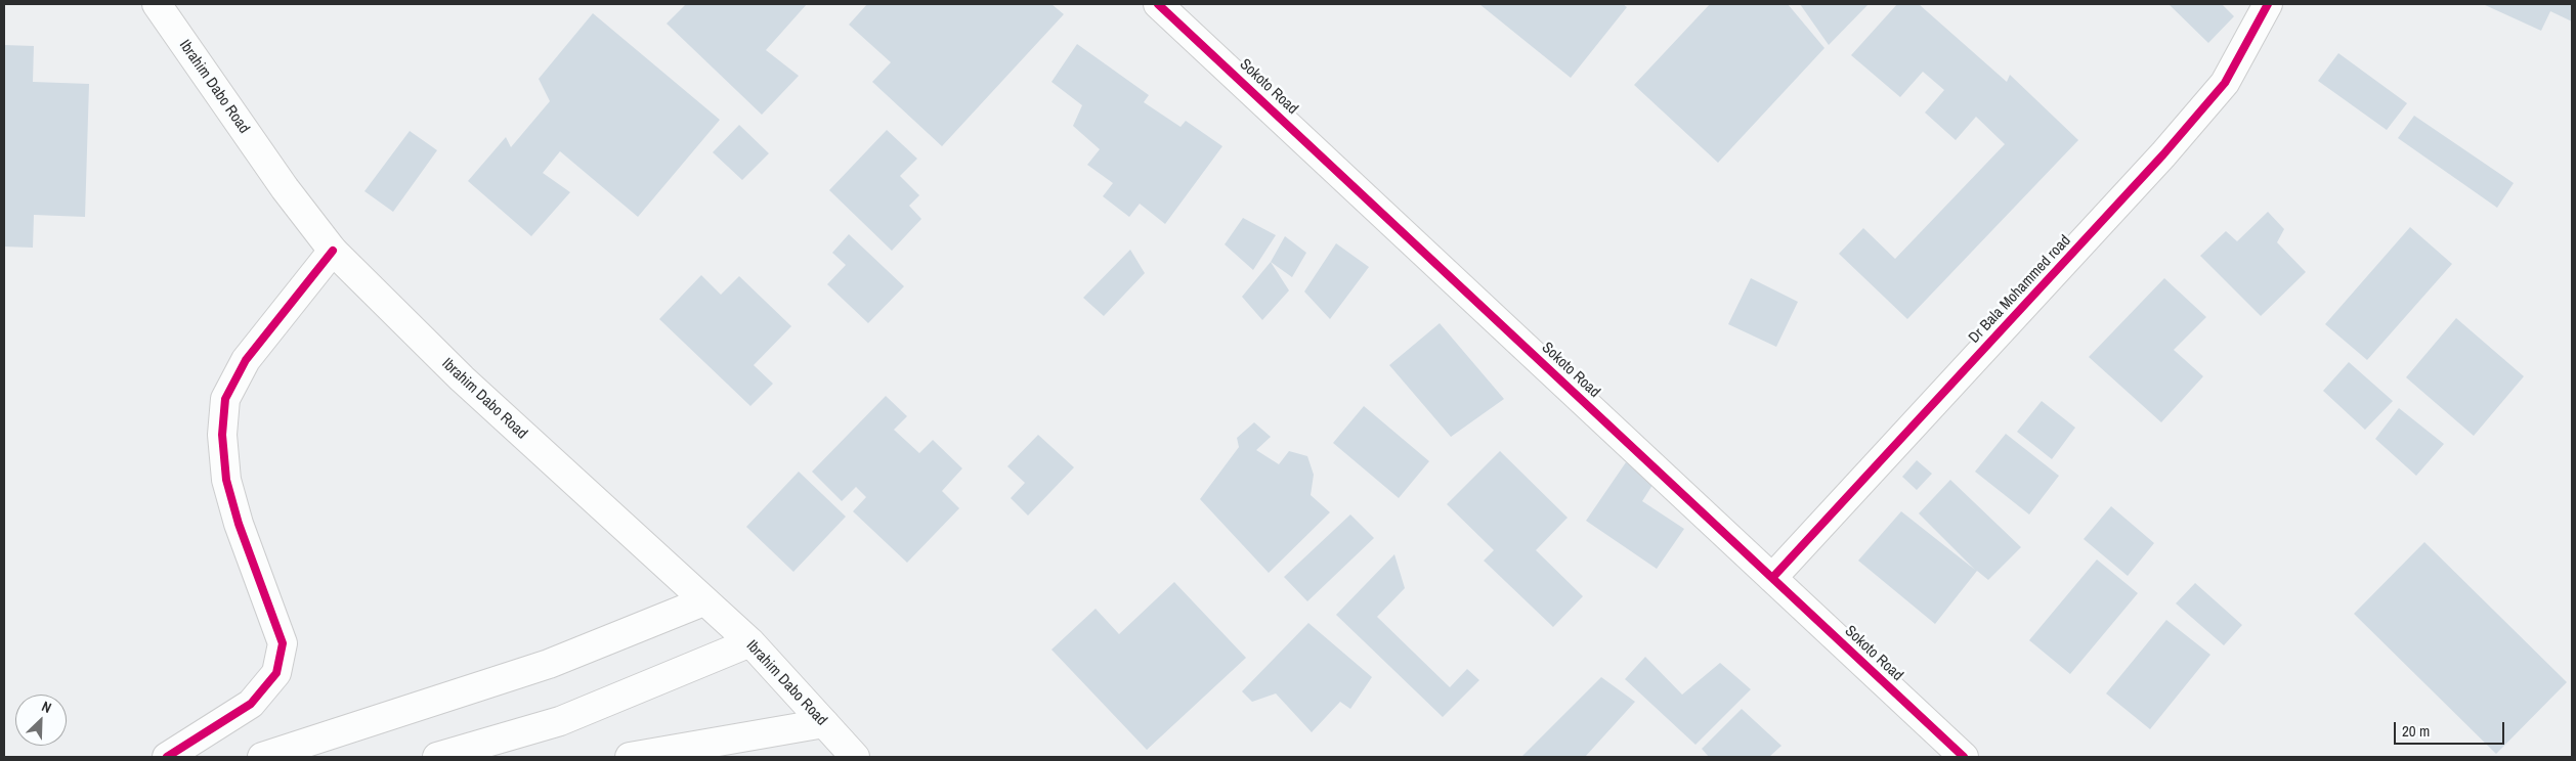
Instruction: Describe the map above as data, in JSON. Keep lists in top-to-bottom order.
{
  "streets": {
    "street": ["Ibrahim Dabo Road", "Sokoto Road", "Dr Bala Mohammed road"]
  },
  "crossings": [
    ["Sokoto Road", "Dr Bala Mohammed road"]
  ],
  "scale_bar": "20 m",
  "north": "top right"
}
